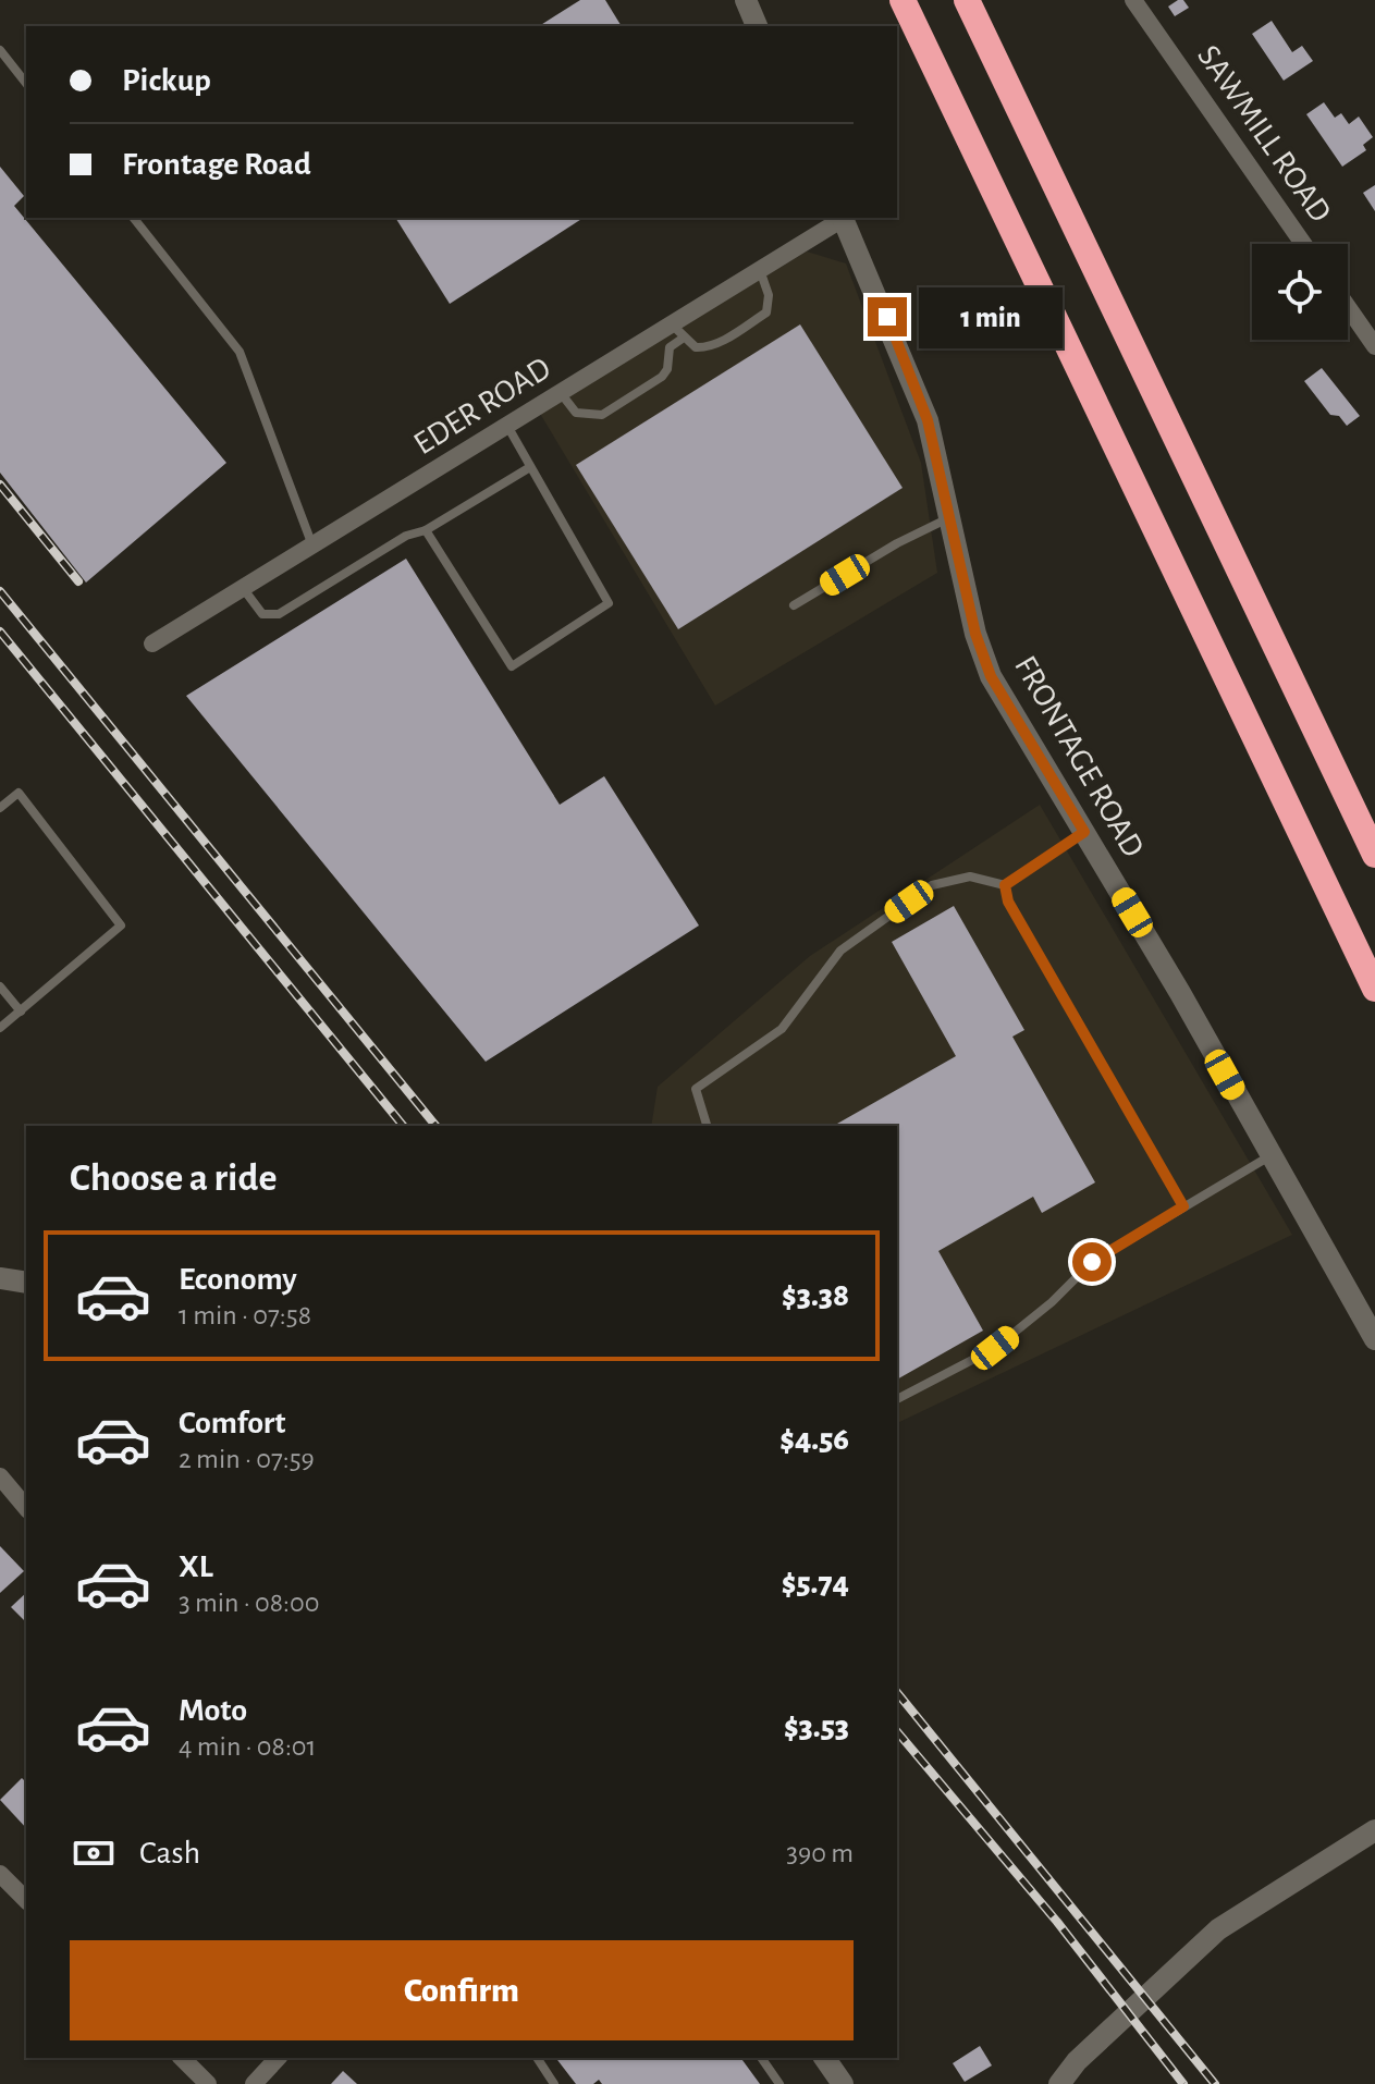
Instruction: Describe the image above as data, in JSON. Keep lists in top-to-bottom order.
{
  "streets": {
    "street": ["SAWMILL ROAD", "EDER ROAD", "FRONTAGE ROAD"]
  },
  "crossings": [
    ["EDER ROAD", "FRONTAGE ROAD"]
  ],
  "page": {
    "banner": ["Pickup", "Frontage Road"],
    "bubble": "1 min",
    "heading": "Choose a ride",
    "list": [
      {
        "name": "Economy",
        "note": "1 min · 07:58",
        "value": "$3.38"
      },
      {
        "name": "Comfort",
        "note": "2 min · 07:59",
        "value": "$4.56"
      },
      {
        "name": "XL",
        "note": "3 min · 08:00",
        "value": "$5.74"
      },
      {
        "name": "Moto",
        "note": "4 min · 08:01",
        "value": "$3.53"
      }
    ],
    "pay": ["Cash", "390 m"],
    "buttons": "Confirm"
  }
}
